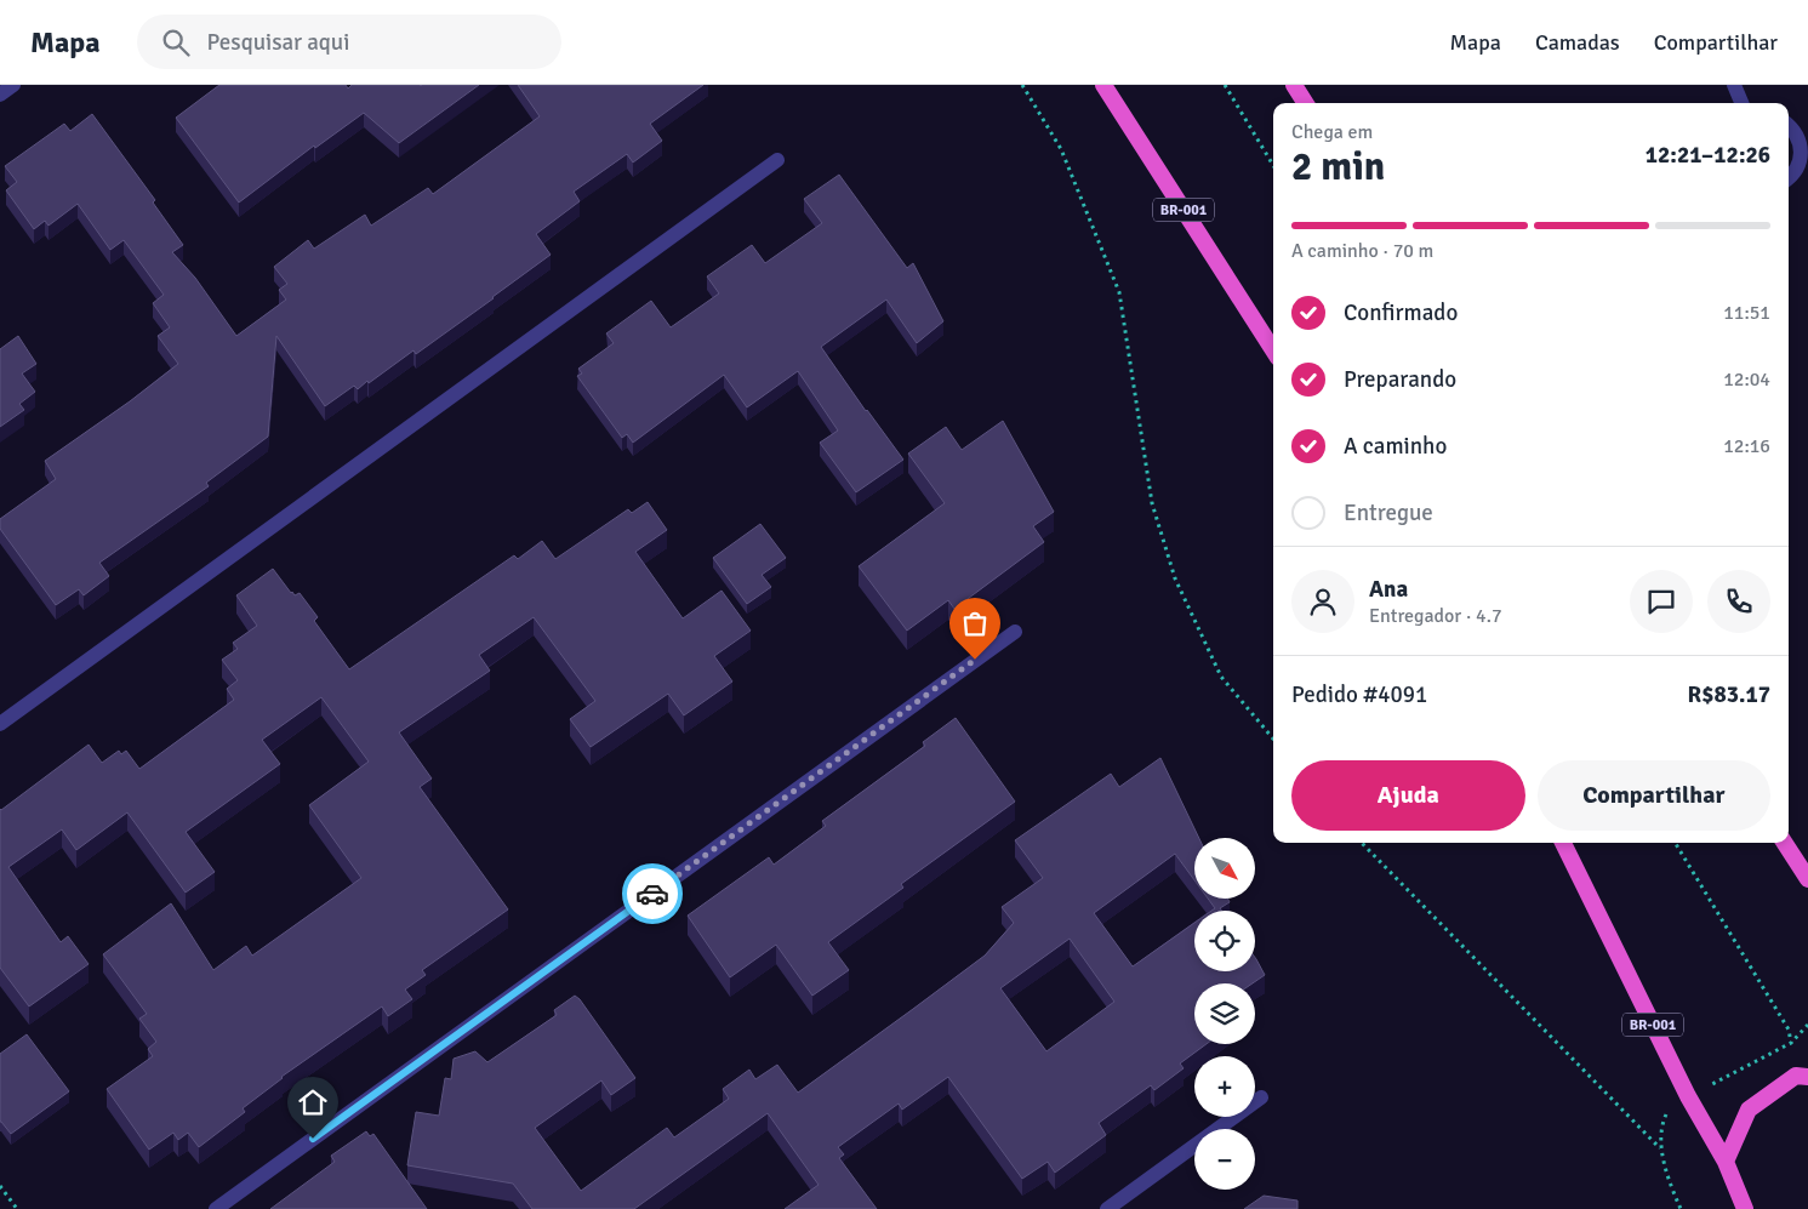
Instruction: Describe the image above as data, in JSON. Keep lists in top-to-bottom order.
{
  "streets": {
    "highway": ["BR-001"]
  },
  "north": "bottom right",
  "page": {
    "header": "Mapa",
    "search": "Pesquisar aqui",
    "nav": ["Mapa", "Camadas", "Compartilhar"],
    "heading": ["2 min", "Chega em", "12:21–12:26"],
    "panel": [
      "Ana",
      "Entregador · 4.7",
      "Pedido #4091",
      "R$83.17"
    ],
    "bar": "A caminho · 70 m",
    "list": [
      ["Confirmado", "11:51"],
      ["Preparando", "12:04"],
      ["A caminho", "12:16"],
      "Entregue"
    ],
    "buttons": ["Ajuda", "Compartilhar"],
    "map_buttons": ["+", "−"]
  }
}
